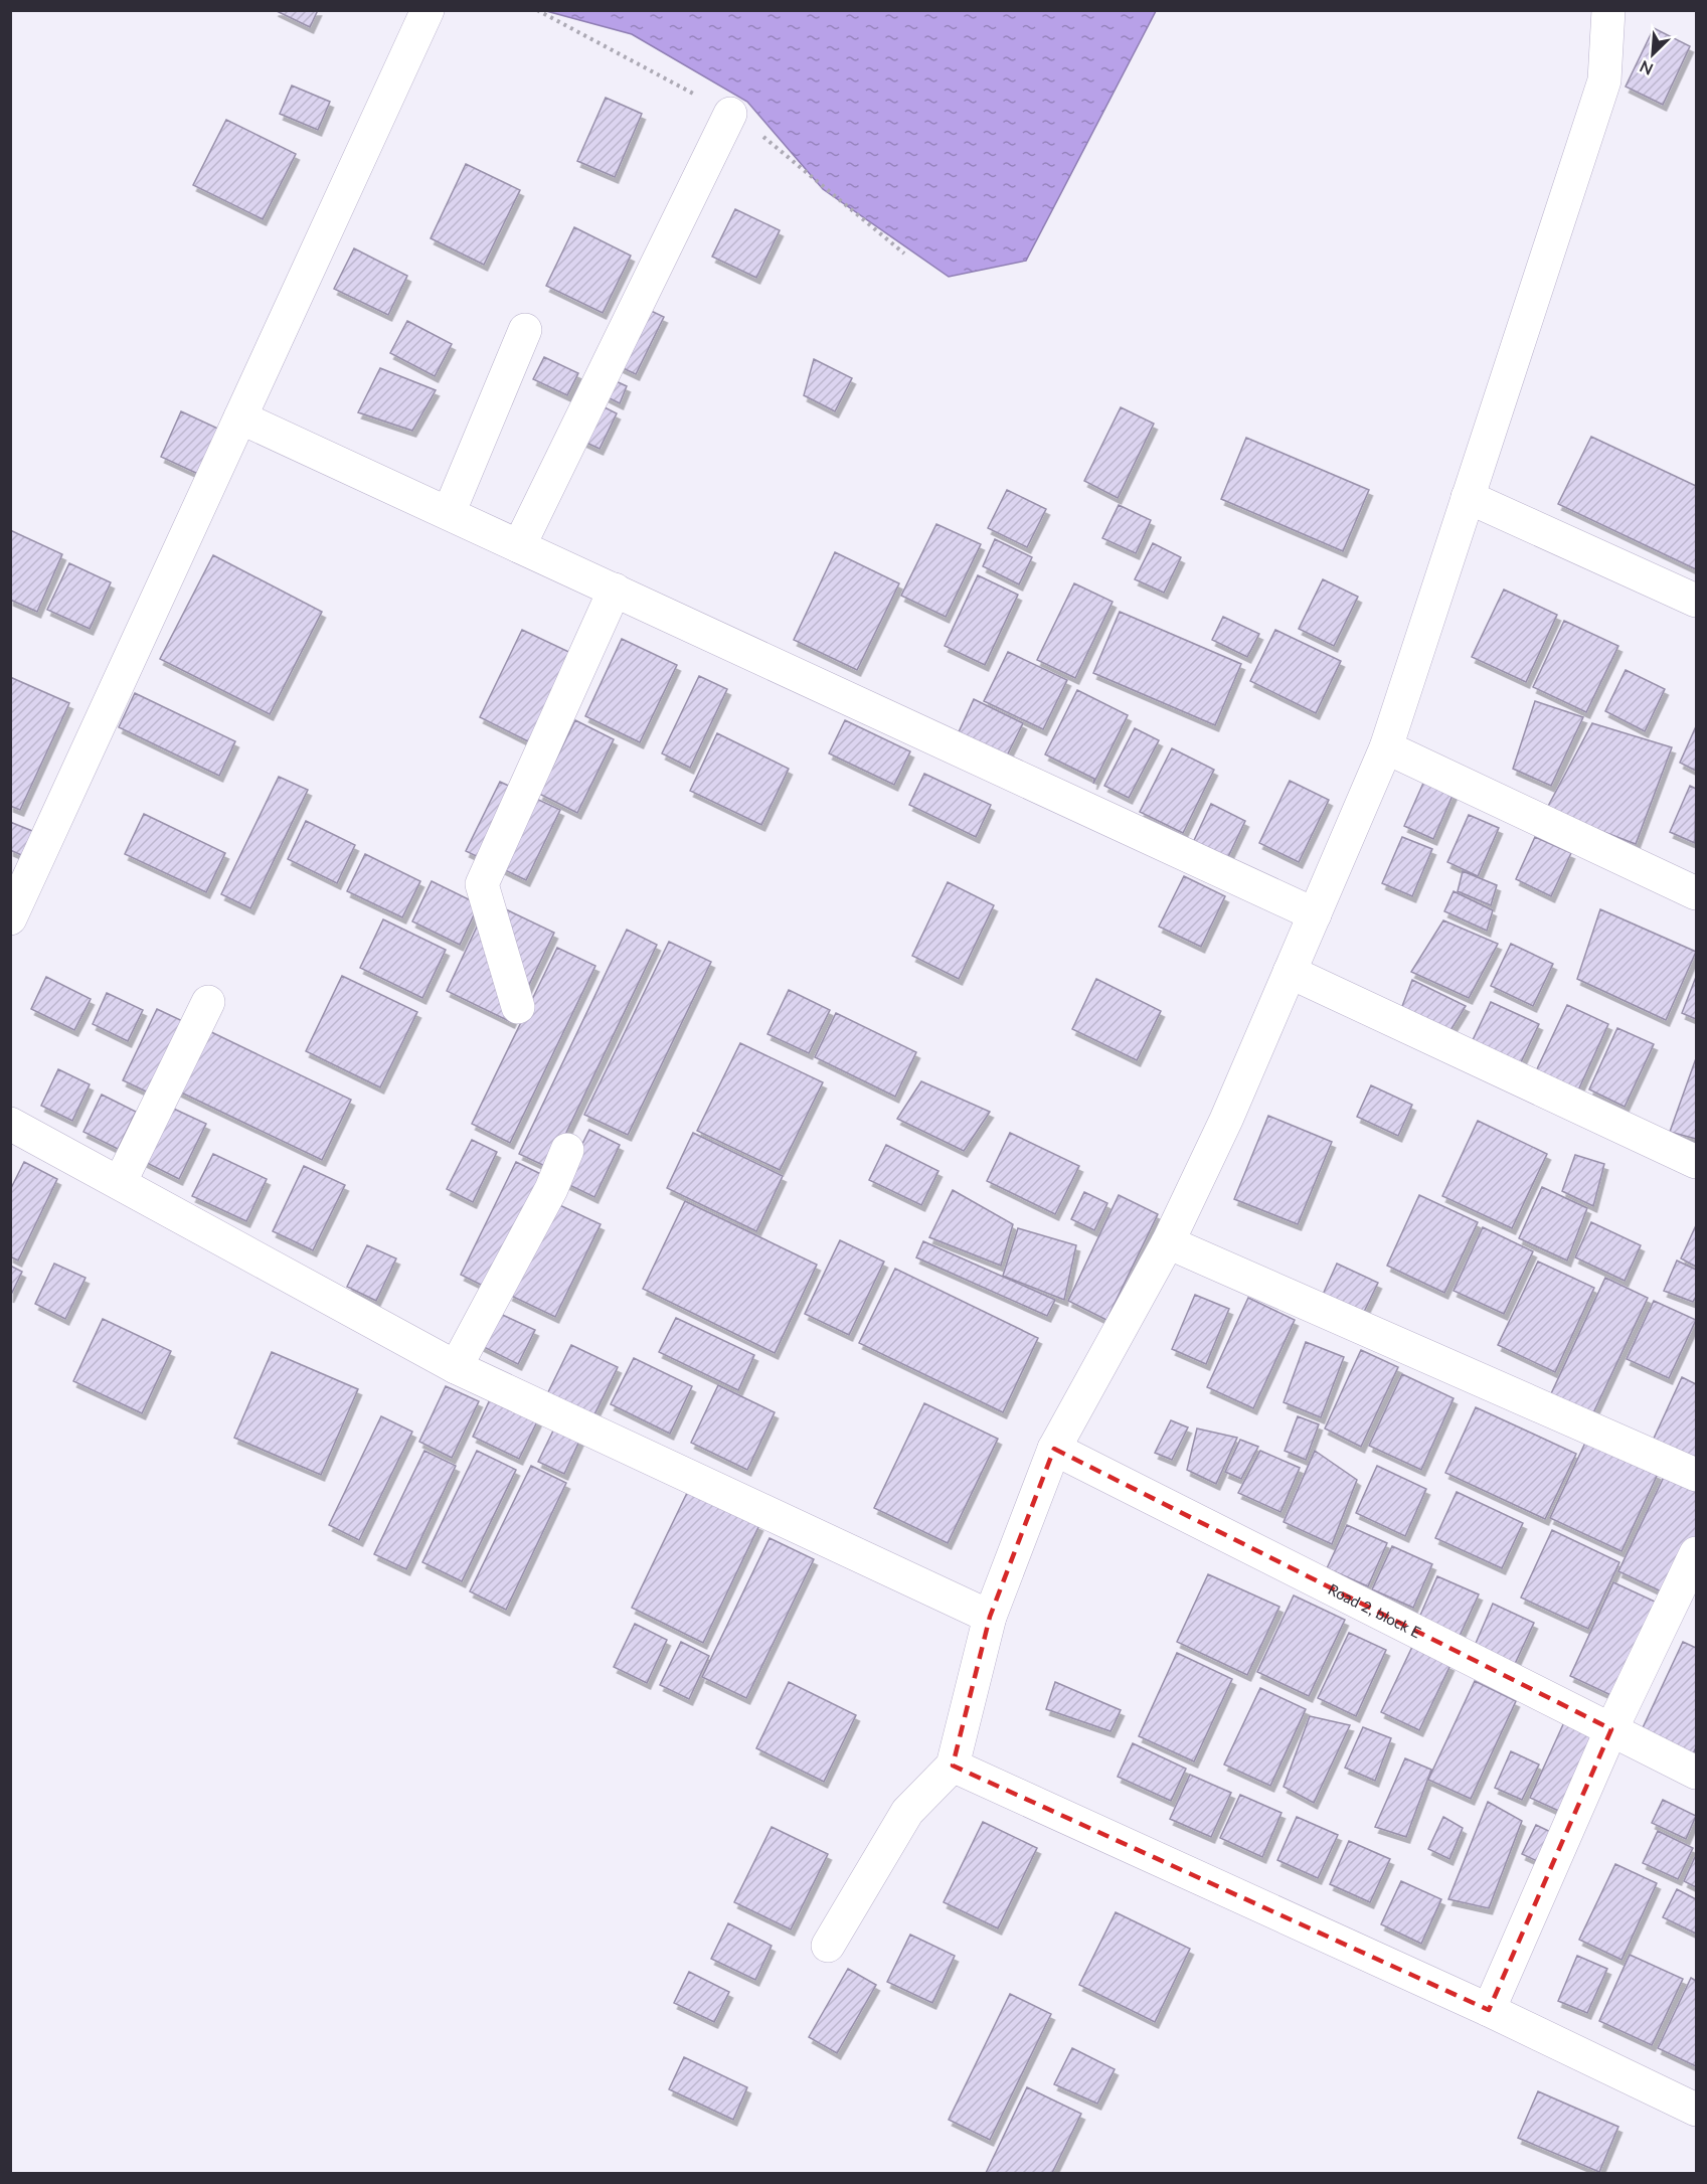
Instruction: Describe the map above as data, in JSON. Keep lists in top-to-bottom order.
{
  "streets": {
    "street": ["Road 2, block E"]
  },
  "north": "bottom left"
}
